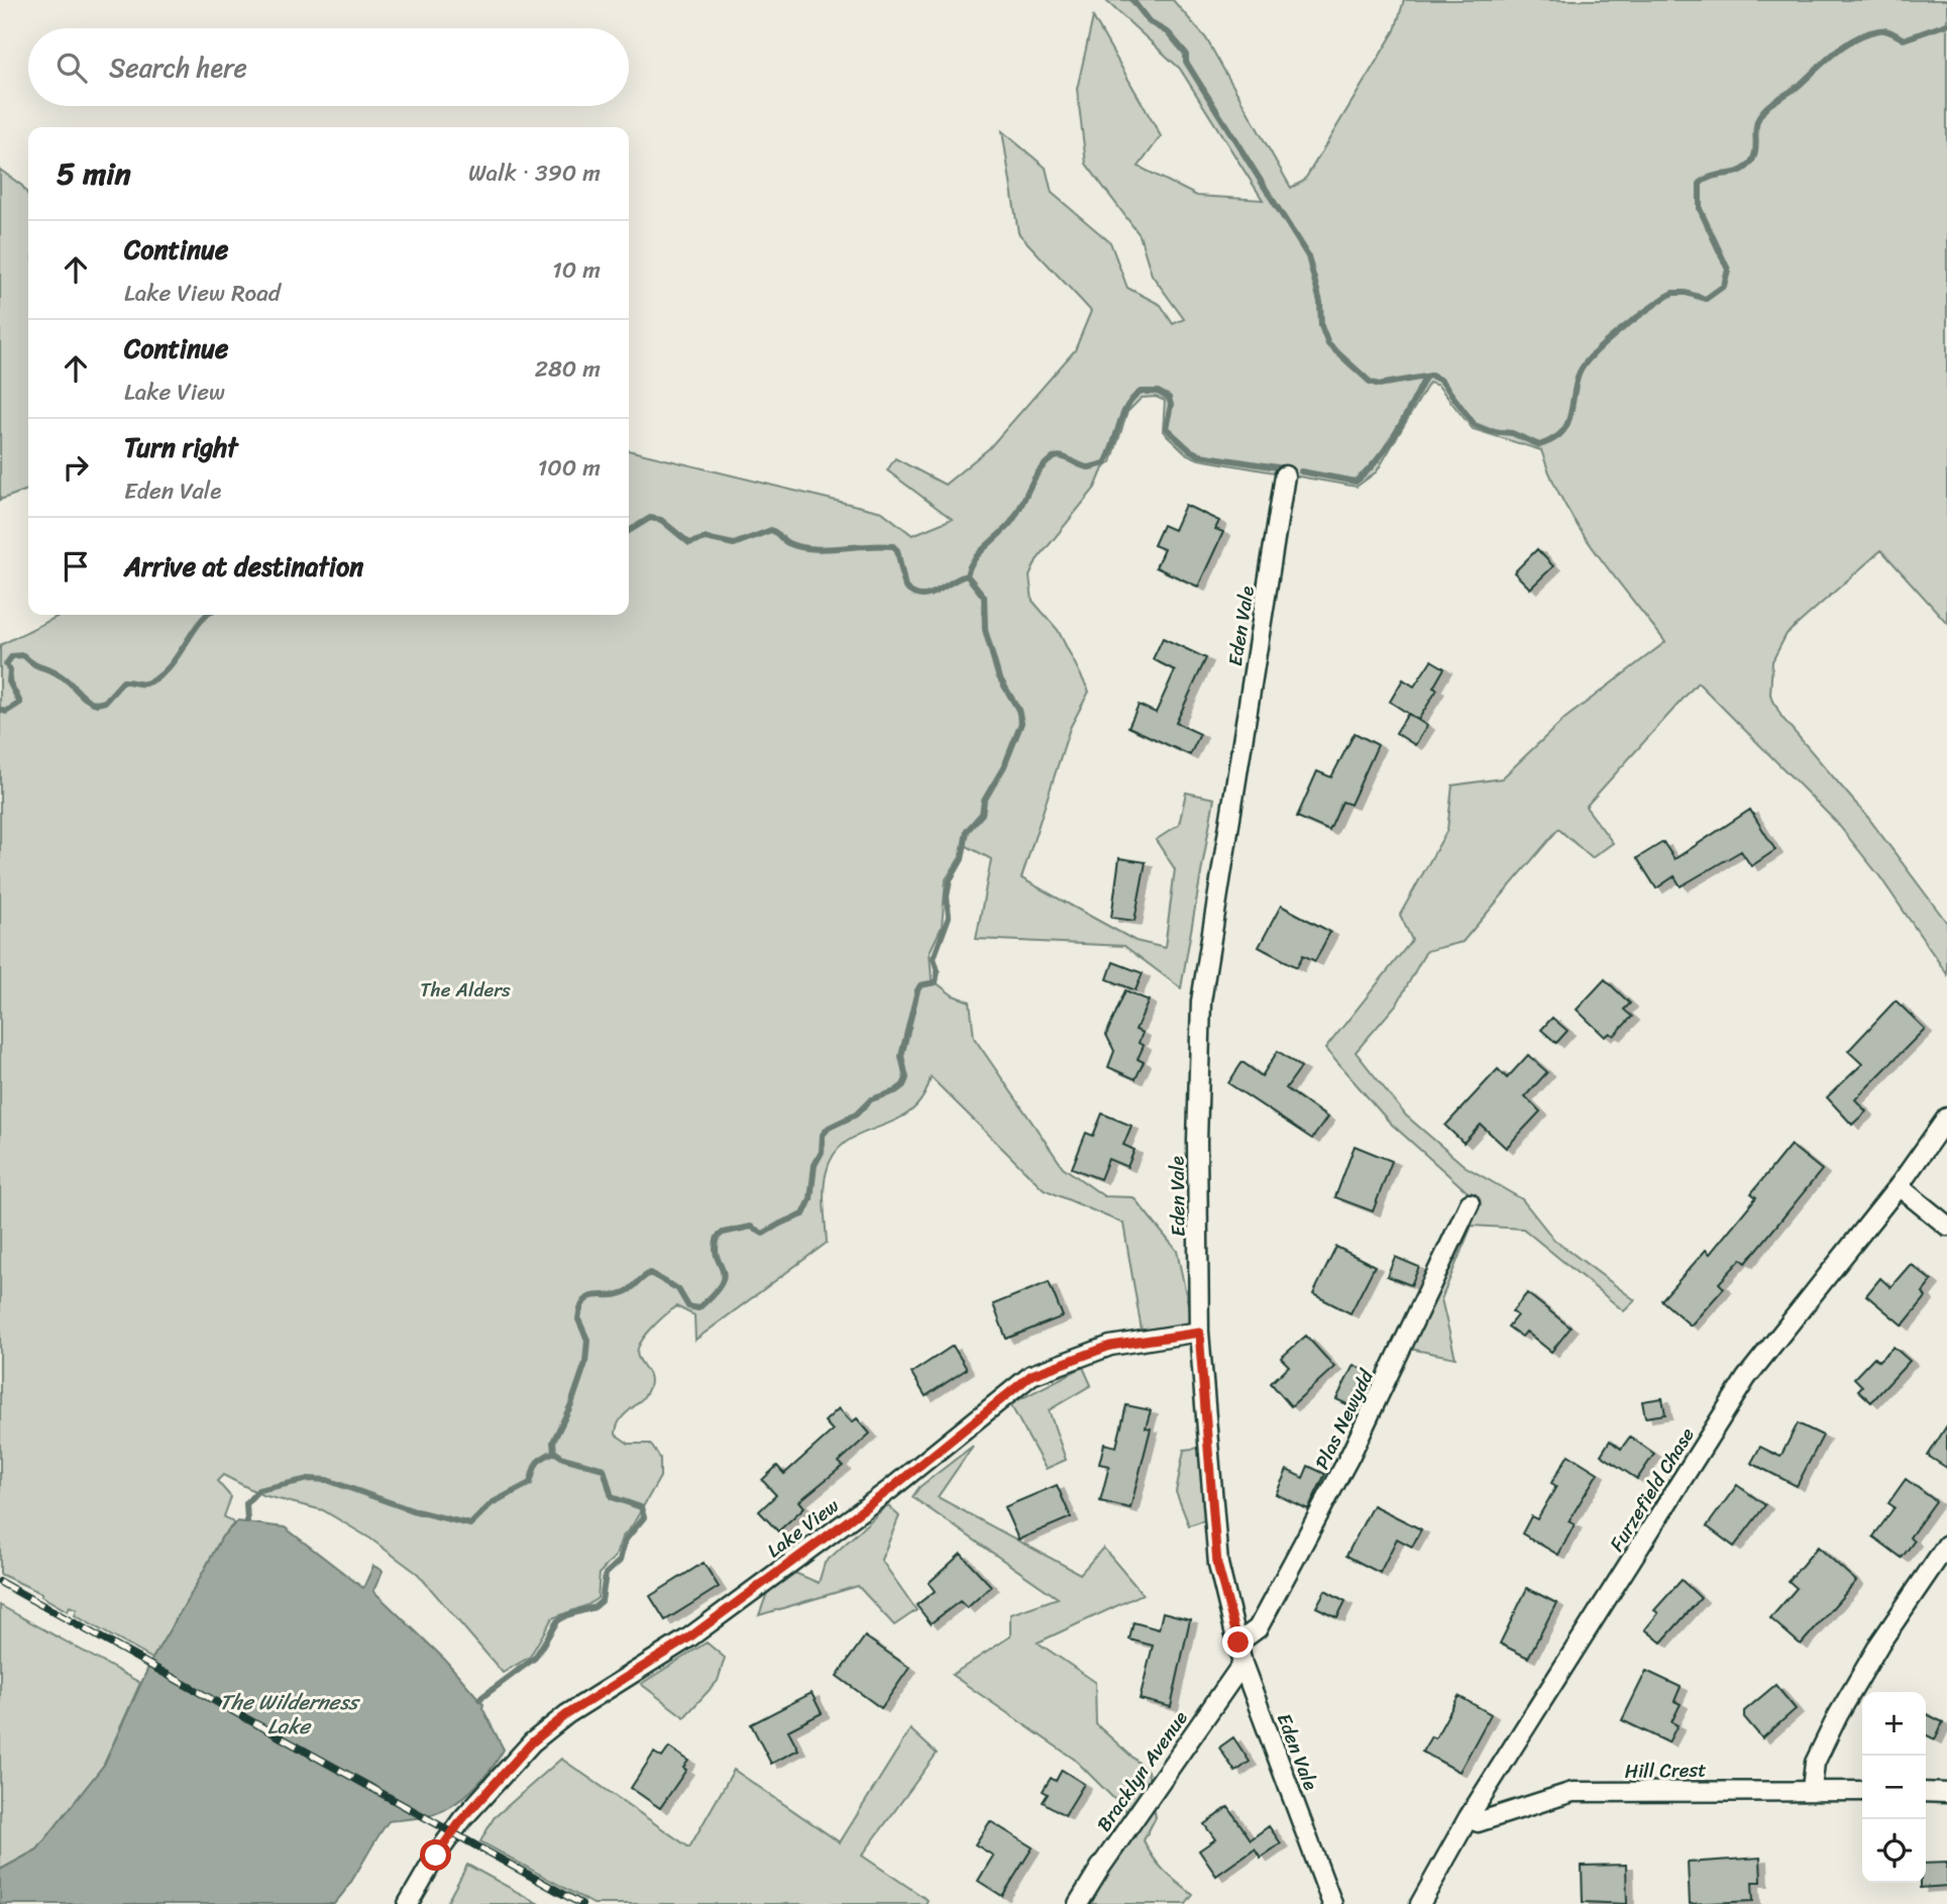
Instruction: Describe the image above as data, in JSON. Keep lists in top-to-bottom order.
{
  "streets": {
    "street": [
      "Eden Vale",
      "Plas Newydd",
      "Furzefield Chase",
      "Lake View",
      "Hill Crest",
      "Bracklyn Avenue"
    ]
  },
  "crossings": [
    ["Eden Vale", "Plas Newydd"],
    ["Eden Vale", "Lake View"],
    ["Eden Vale", "Bracklyn Avenue"],
    ["Furzefield Chase", "Hill Crest"]
  ],
  "water": ["The Wilderness Lake"],
  "parks": ["The Alders"],
  "page": {
    "search": "Search here",
    "heading": ["5 min", "Walk · 390 m"],
    "list": [
      ["Continue", "Lake View Road", "10 m"],
      ["Continue", "Lake View", "280 m"],
      ["Turn right", "Eden Vale", "100 m"],
      "Arrive at destination"
    ],
    "map_buttons": ["+", "−"]
  }
}
